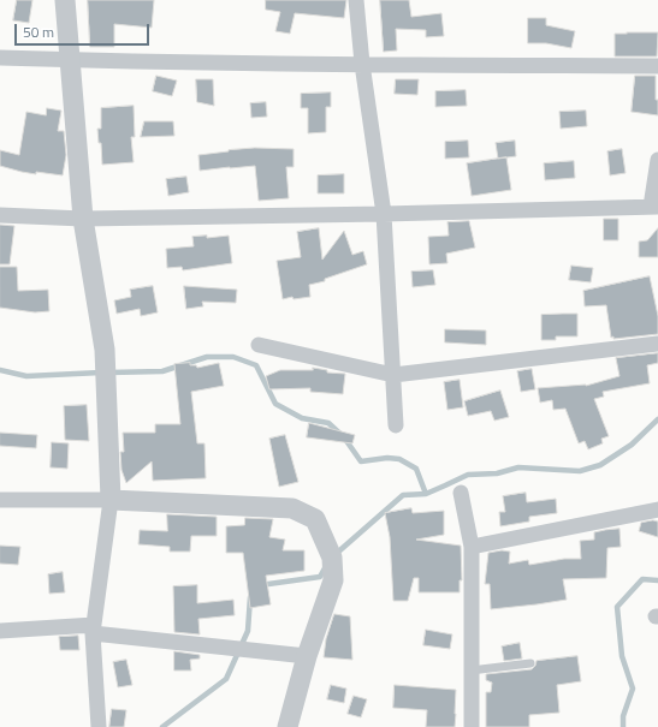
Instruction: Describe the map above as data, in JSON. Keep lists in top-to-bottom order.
{
  "scale_bar": "50 m"
}
